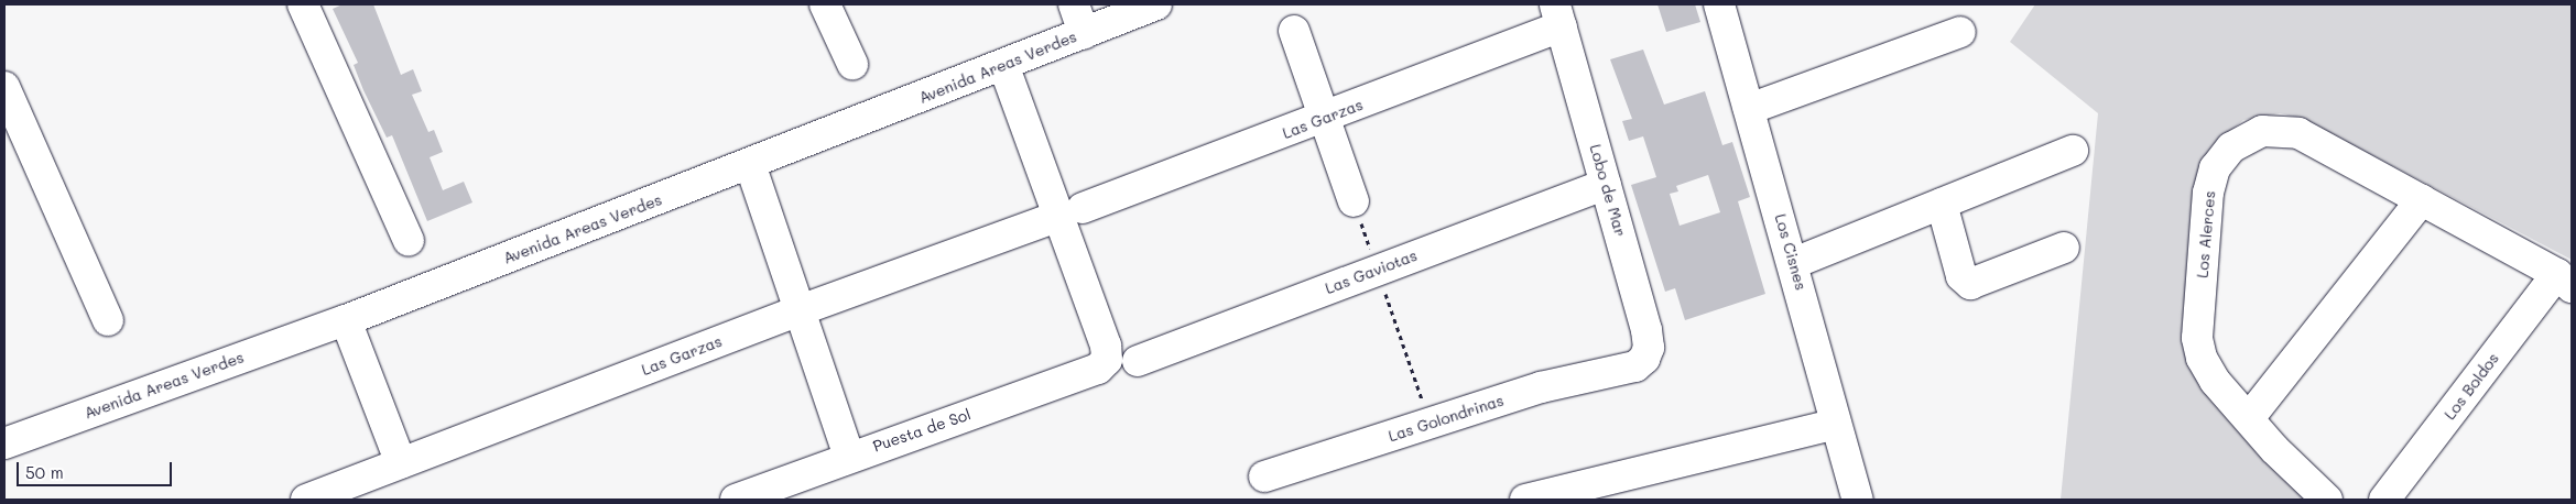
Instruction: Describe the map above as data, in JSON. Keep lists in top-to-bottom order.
{
  "streets": {
    "street": [
      "Avenida Areas Verdes",
      "Las Garzas",
      "Lobo de Mar",
      "Los Alerces",
      "Los Cisnes",
      "Las Gaviotas",
      "Los Boldos",
      "Las Golondrinas",
      "Puesta de Sol"
    ]
  },
  "crossings": [
    ["Las Garzas", "Lobo de Mar"],
    ["Las Garzas", "Puesta de Sol"],
    ["Lobo de Mar", "Las Gaviotas"],
    ["Lobo de Mar", "Las Golondrinas"],
    ["Los Alerces", "Los Boldos"]
  ],
  "scale_bar": "50 m"
}
